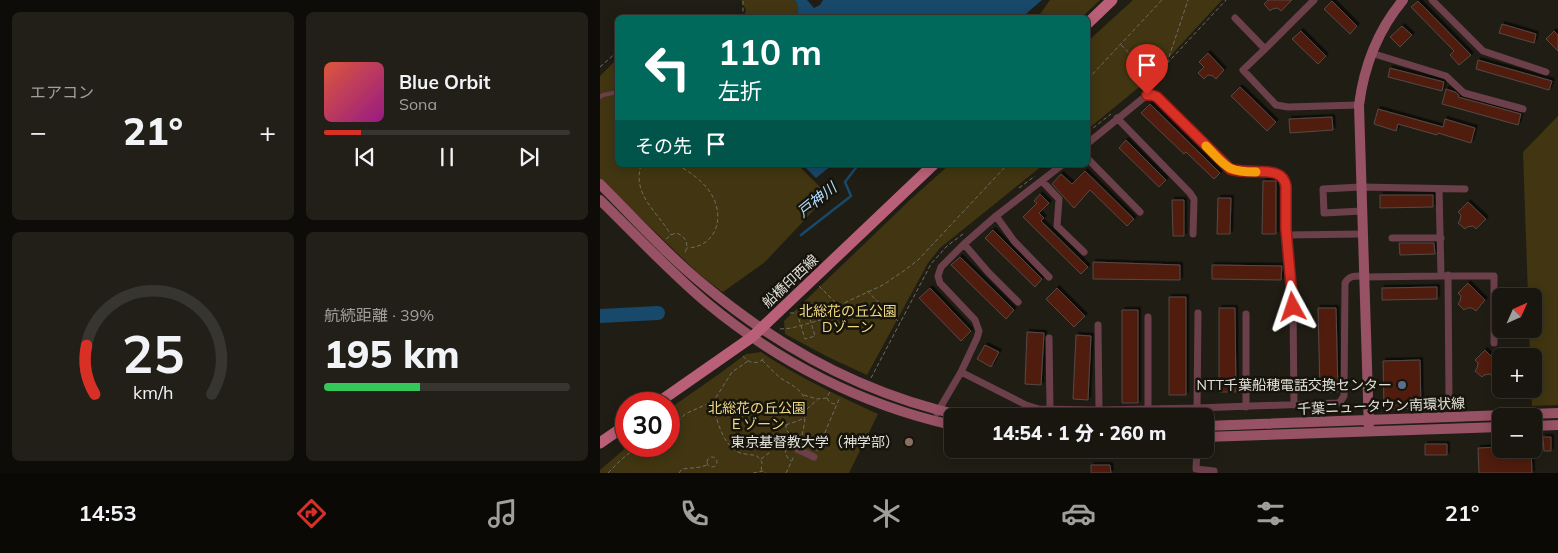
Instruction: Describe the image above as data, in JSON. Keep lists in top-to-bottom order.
{
  "streets": {
    "main road": ["船橋印西線", "千葉ニュータウン南環状線"]
  },
  "water": ["戸神川"],
  "parks": ["北総花の丘公園 Dゾーン", "北総花の丘公園 Ｅゾーン"],
  "places": ["NTT千葉船穂電話交換センター", "東京基督教大学（神学部）"],
  "north": "top right",
  "page": {
    "tile": [
      "エアコン",
      ["航続距離 · 39%", "195 km"]
    ],
    "turn": ["110 m", "左折"],
    "song": ["Blue Orbit", "Sona"],
    "heat": ["−", "21°", "+"],
    "then": "その先",
    "map_buttons": ["+", "−"],
    "limit": "30",
    "trip": "14:54 · 1 分 · 260 m",
    "tabs": ["14:53", "21°"],
    "gauge": ["25", "km/h"]
  }
}
